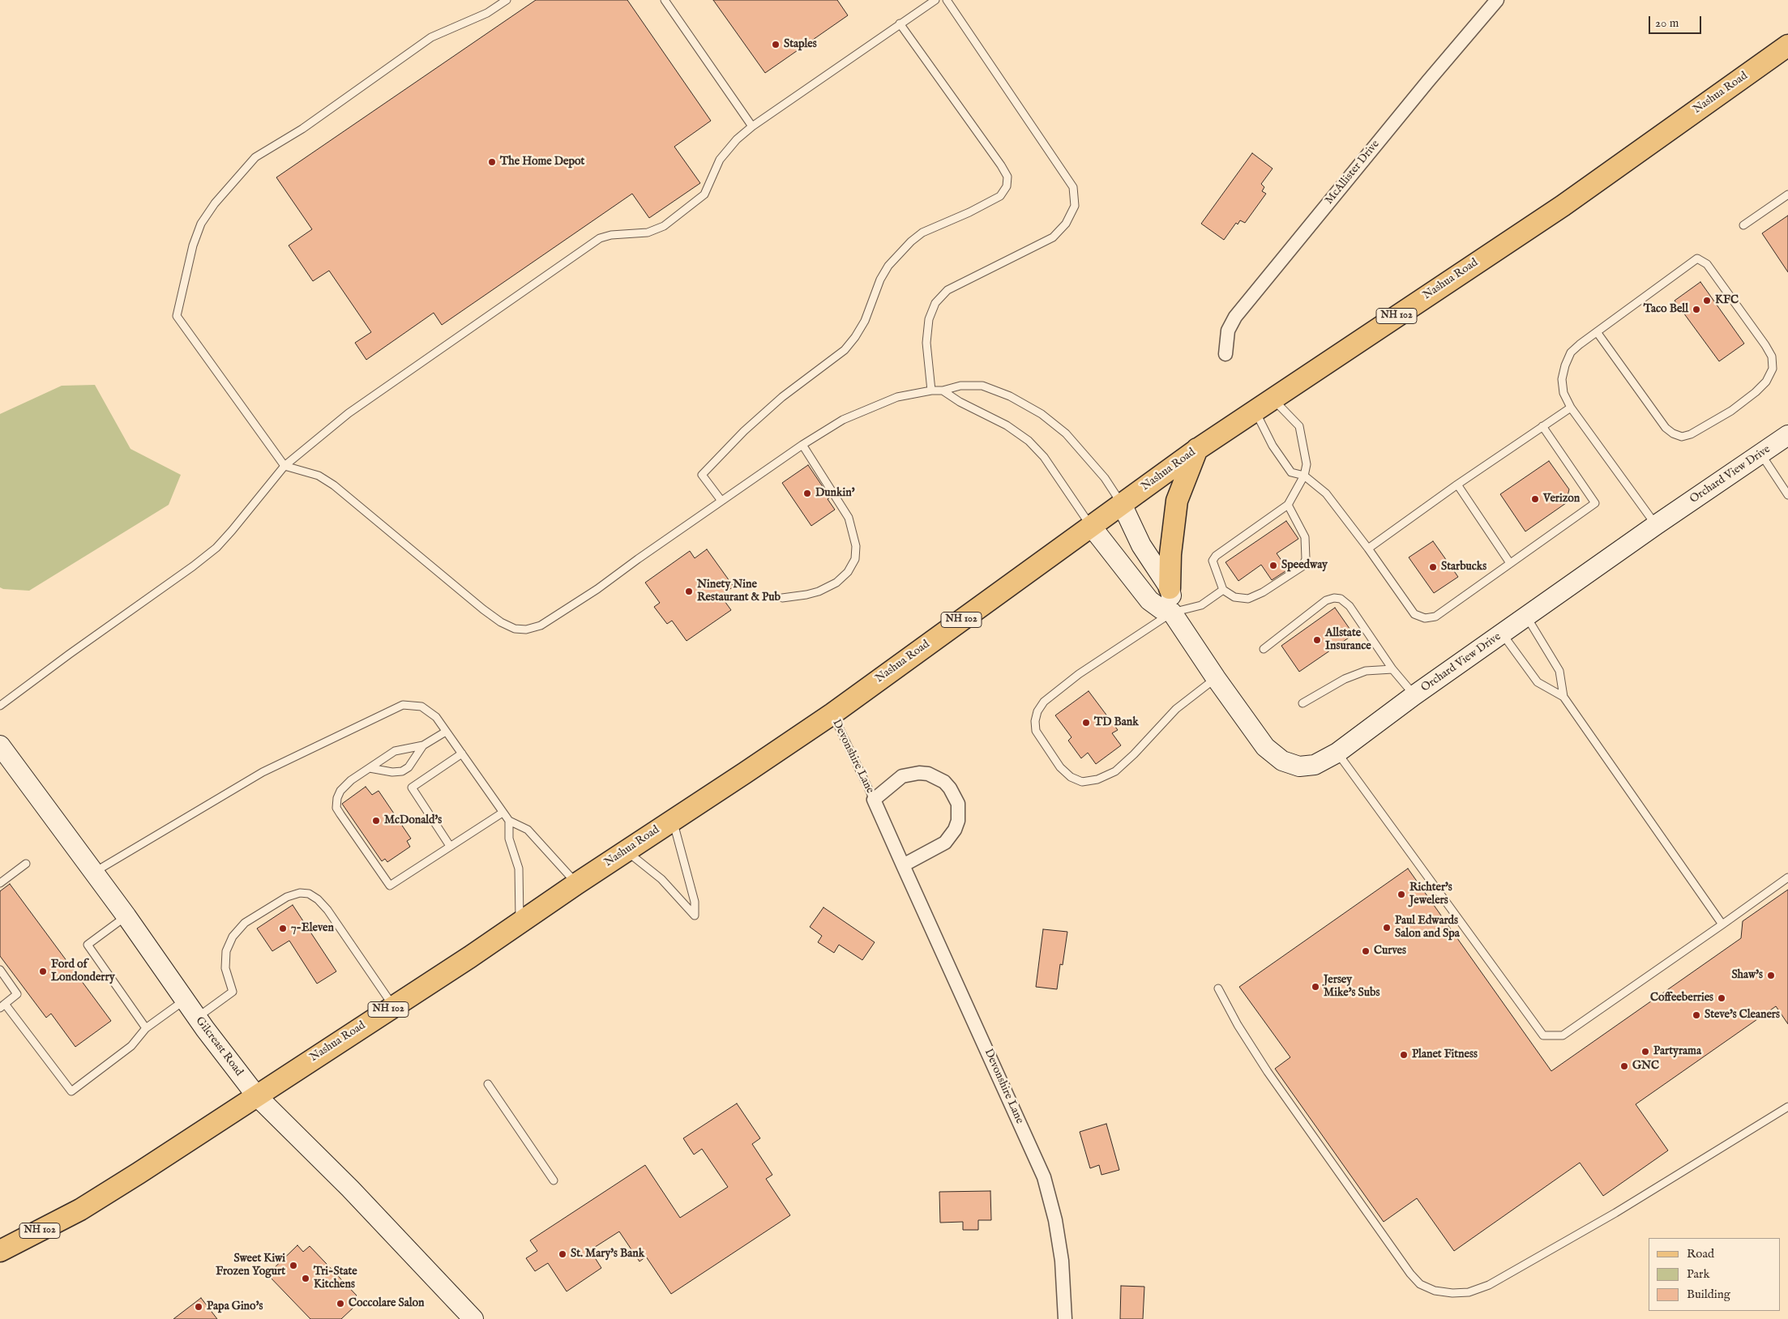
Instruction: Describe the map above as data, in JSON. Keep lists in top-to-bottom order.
{
  "streets": {
    "main road": ["Nashua Road", "NH 102"],
    "street": [
      "McAllister Drive",
      "Orchard View Drive",
      "Devonshire Lane",
      "Gilcreast Road"
    ]
  },
  "crossings": [
    ["Nashua Road", "Orchard View Drive"],
    ["Nashua Road", "Devonshire Lane"],
    ["Nashua Road", "Gilcreast Road"]
  ],
  "places": [
    "Staples",
    "The Home Depot",
    "KFC",
    "Taco Bell",
    "Dunkin'",
    "Verizon",
    "Speedway",
    "Starbucks",
    "Ninety Nine Restaurant & Pub",
    "Allstate Insurance",
    "TD Bank",
    "McDonald's",
    "Richter's Jewelers",
    "Paul Edwards Salon and Spa",
    "7-Eleven",
    "Curves",
    "Ford of Londonderry",
    "Shaw's",
    "Jersey Mike's Subs",
    "Coffeeberries",
    "Steve's Cleaners",
    "Partyrama",
    "Planet Fitness",
    "GNC",
    "St. Mary's Bank",
    "Sweet Kiwi Frozen Yogurt",
    "Tri-State Kitchens",
    "Coccolare Salon",
    "Papa Gino's"
  ],
  "legend": ["Road", "Park", "Building"],
  "scale_bar": "20 m"
}
